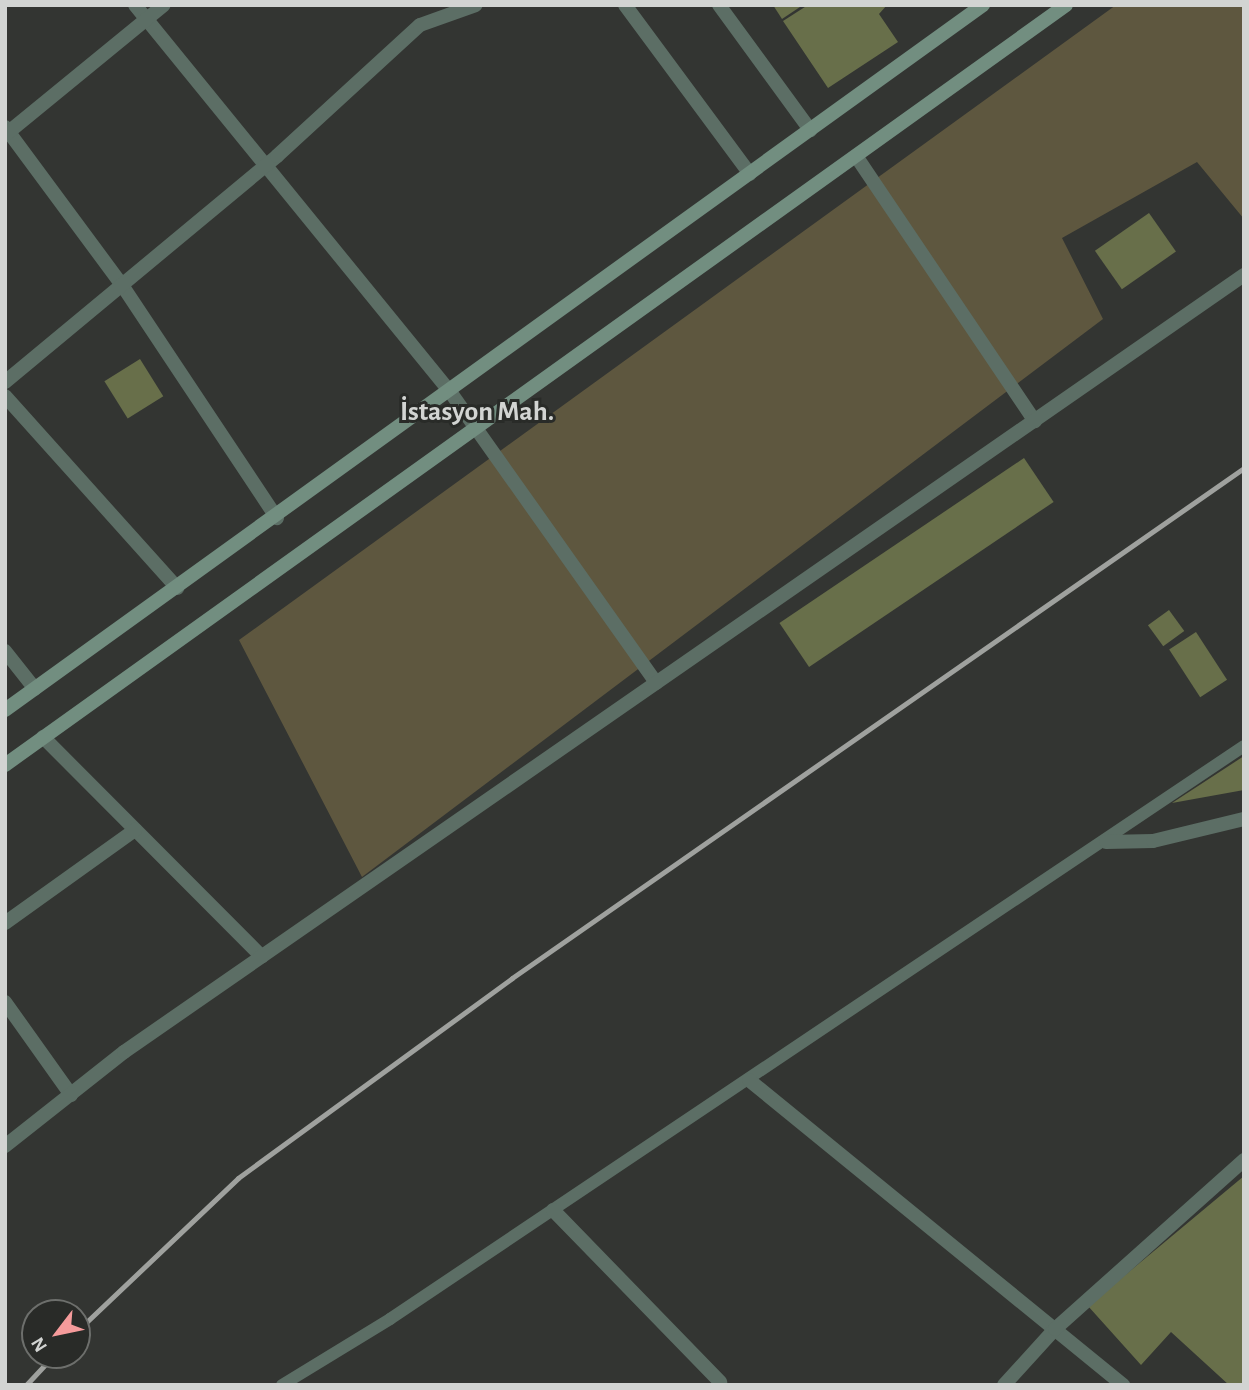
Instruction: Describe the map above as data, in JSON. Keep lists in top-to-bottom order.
{
  "districts": ["İstasyon Mah."],
  "north": "bottom left"
}
